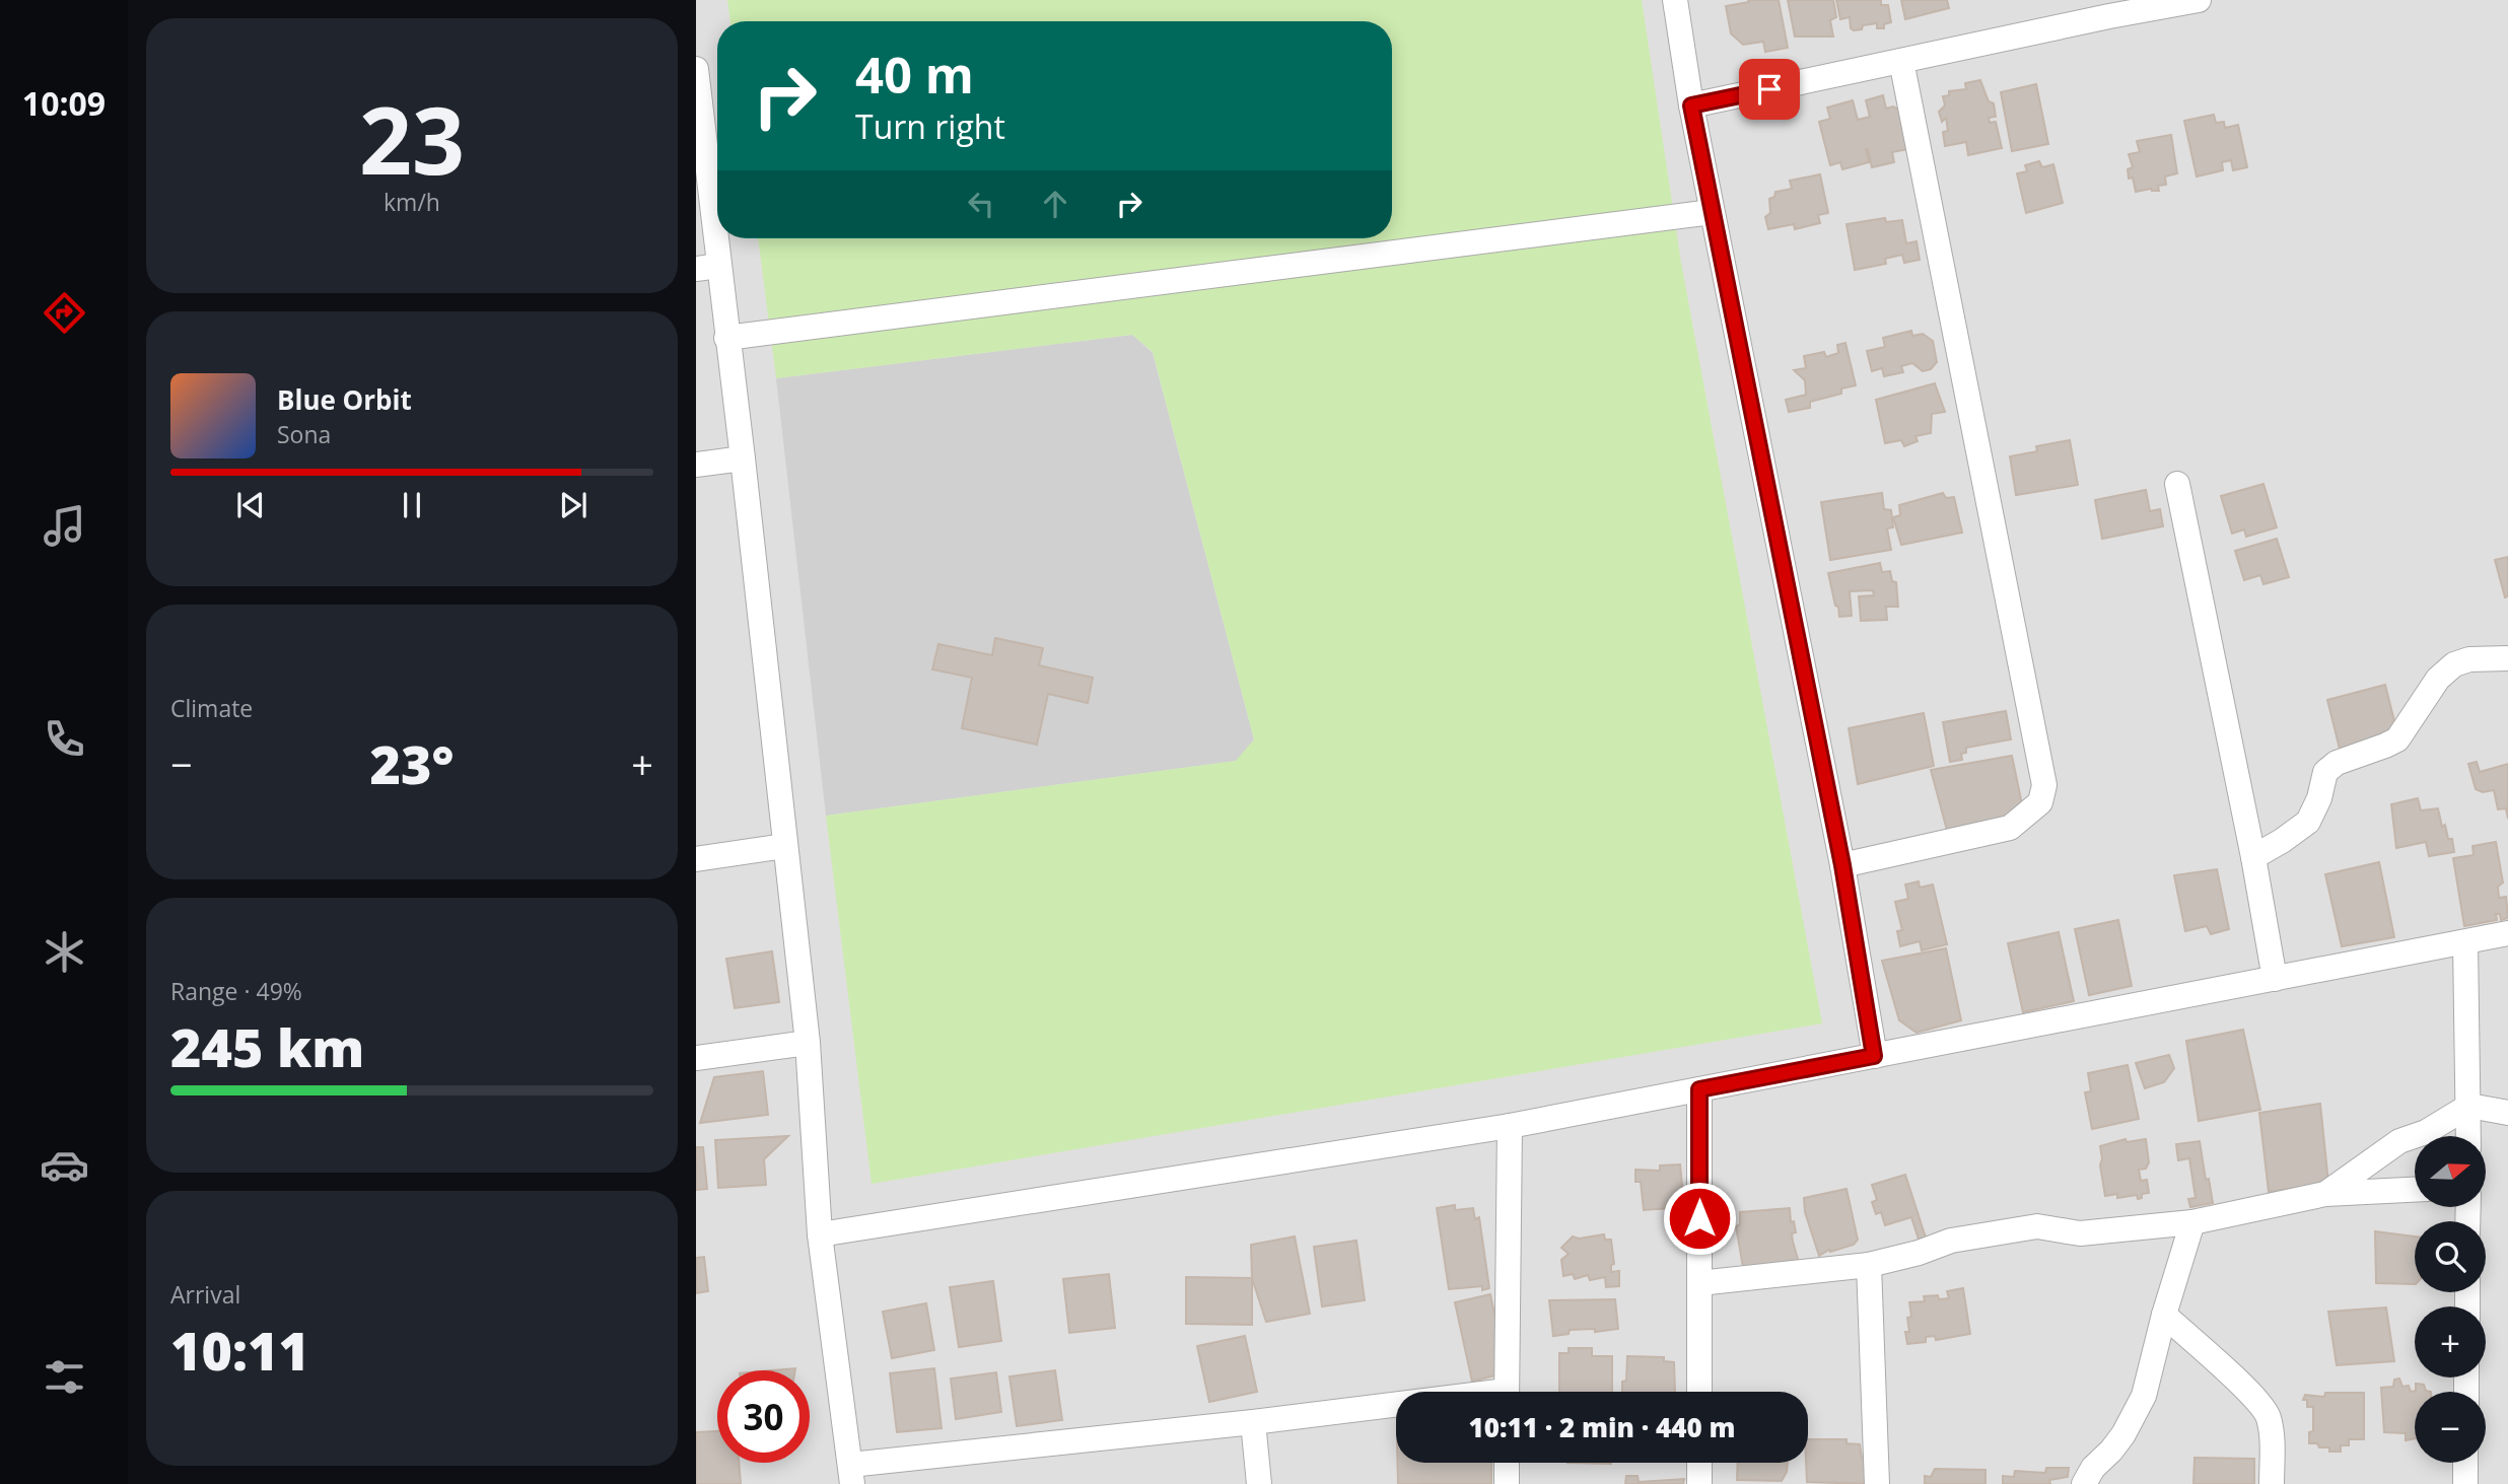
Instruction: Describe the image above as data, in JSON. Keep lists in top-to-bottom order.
{
  "north": "right",
  "page": {
    "tabs": "10:09",
    "tile": [
      ["23", "km/h"],
      "Climate",
      ["Range · 49%", "245 km"],
      ["Arrival", "10:11"]
    ],
    "turn": ["40 m", "Turn right"],
    "song": ["Blue Orbit", "Sona"],
    "heat": ["−", "23°", "+"],
    "map_buttons": ["+", "−"],
    "limit": "30",
    "trip": "10:11 · 2 min · 440 m"
  }
}
